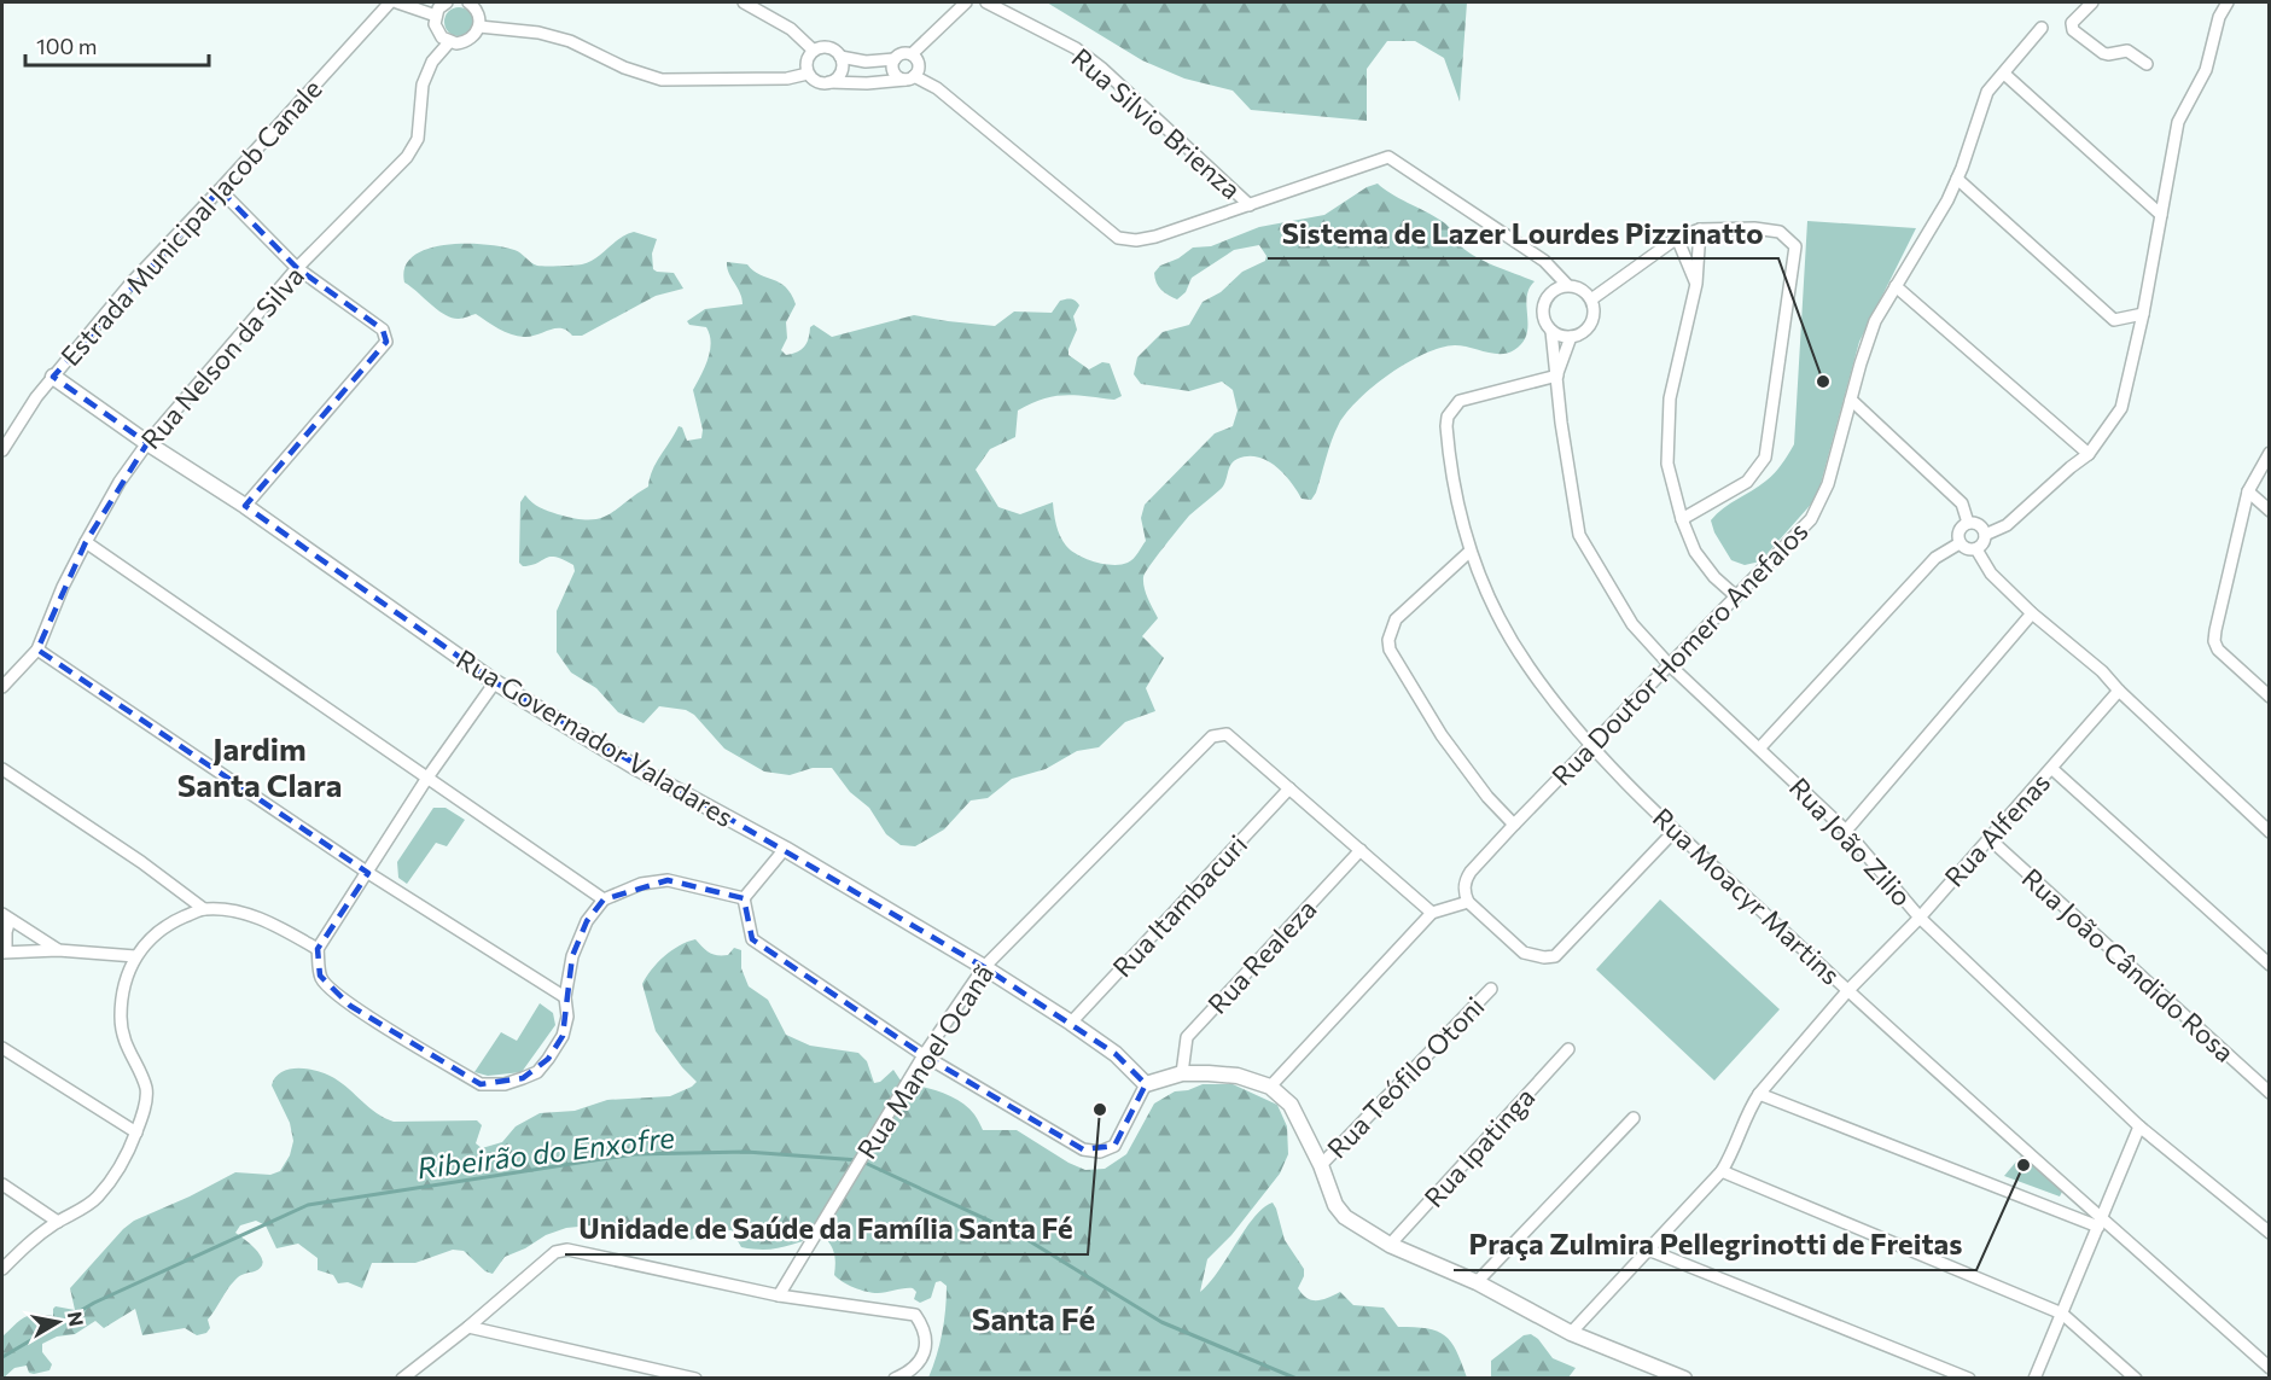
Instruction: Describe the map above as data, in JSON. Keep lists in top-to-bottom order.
{
  "streets": {
    "street": [
      "Rua Silvio Brienza",
      "Estrada Municipal Jacob Canale",
      "Rua Nelson da Silva",
      "Rua Doutor Homero Anefalos",
      "Rua Governador Valadares",
      "Rua Alfenas",
      "Rua João Zilio",
      "Rua Moacyr Martins",
      "Rua Itambacuri",
      "Rua Realeza",
      "Rua João Cândido Rosa",
      "Rua Manoel Ocanã",
      "Rua Teófilo Otoni",
      "Rua Ipatinga"
    ]
  },
  "crossings": [
    ["Estrada Municipal Jacob Canale", "Rua Governador Valadares"],
    ["Rua Nelson da Silva", "Rua Governador Valadares"],
    ["Rua Doutor Homero Anefalos", "Rua João Zilio"],
    ["Rua Doutor Homero Anefalos", "Rua Moacyr Martins"],
    ["Rua Governador Valadares", "Rua Itambacuri"],
    ["Rua Governador Valadares", "Rua Manoel Ocanã"],
    ["Rua Alfenas", "Rua João Zilio"],
    ["Rua Alfenas", "Rua Moacyr Martins"],
    ["Rua Alfenas", "Rua João Cândido Rosa"],
    ["Rua João Zilio", "Rua Moacyr Martins"],
    ["Rua Itambacuri", "Rua Manoel Ocanã"]
  ],
  "districts": ["Jardim Santa Clara", "Santa Fé"],
  "water": ["Ribeirão do Enxofre"],
  "places": ["Sistema de Lazer Lourdes Pizzinatto", "Unidade de Saúde da Família Santa Fé", "Praça Zulmira Pellegrinotti de Freitas"],
  "scale_bar": "100 m",
  "north": "right"
}
